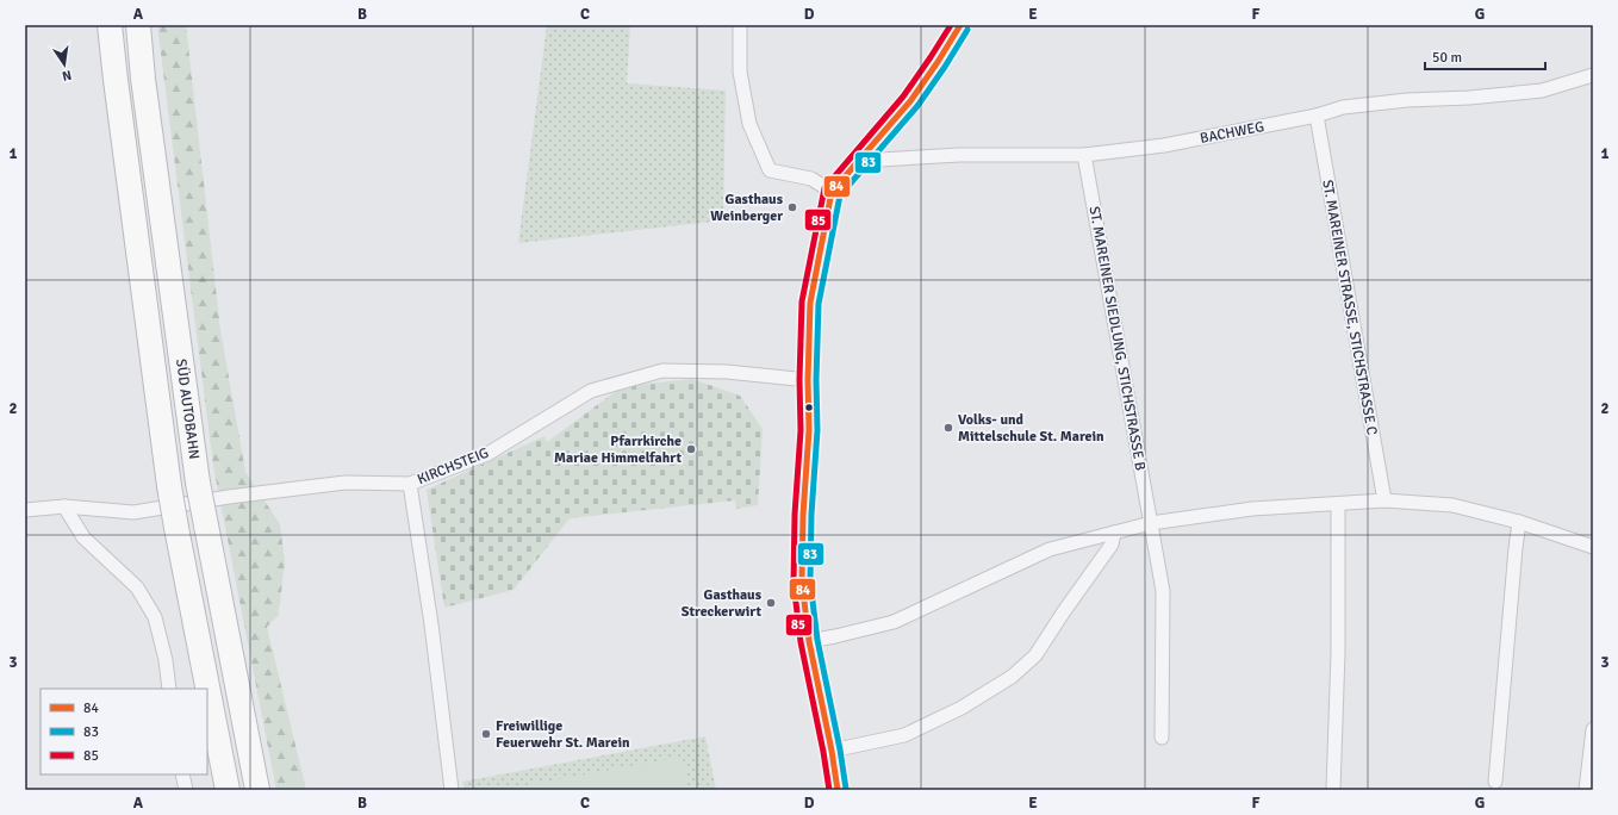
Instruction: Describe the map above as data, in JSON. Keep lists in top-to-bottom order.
{
  "streets": {
    "highway": ["SÜD AUTOBAHN"],
    "street": [
      "BACHWEG",
      "ST. MAREINER STRASSE, STICHSTRASSE C",
      "ST. MAREINER SIEDLUNG, STICHSTRASSE B",
      "KIRCHSTEIG"
    ]
  },
  "crossings": [
    ["BACHWEG", "ST. MAREINER STRASSE, STICHSTRASSE C"],
    ["BACHWEG", "ST. MAREINER SIEDLUNG, STICHSTRASSE B"]
  ],
  "places": [
    "Gasthaus Weinberger",
    "Volks- und Mittelschule St. Marein",
    "Pfarrkirche Mariae Himmelfahrt",
    "Gasthaus Streckerwirt",
    "Freiwillige Feuerwehr St. Marein"
  ],
  "lines": ["transit line 84", "transit line 85", "transit line 83"],
  "legend": ["84", "83", "85"],
  "scale_bar": "50 m",
  "north": "bottom",
  "grid": {
    "columns": [
      "A",
      "B",
      "C",
      "D",
      "E",
      "F",
      "G"
    ],
    "rows": ["1", "2", "3"]
  }
}
